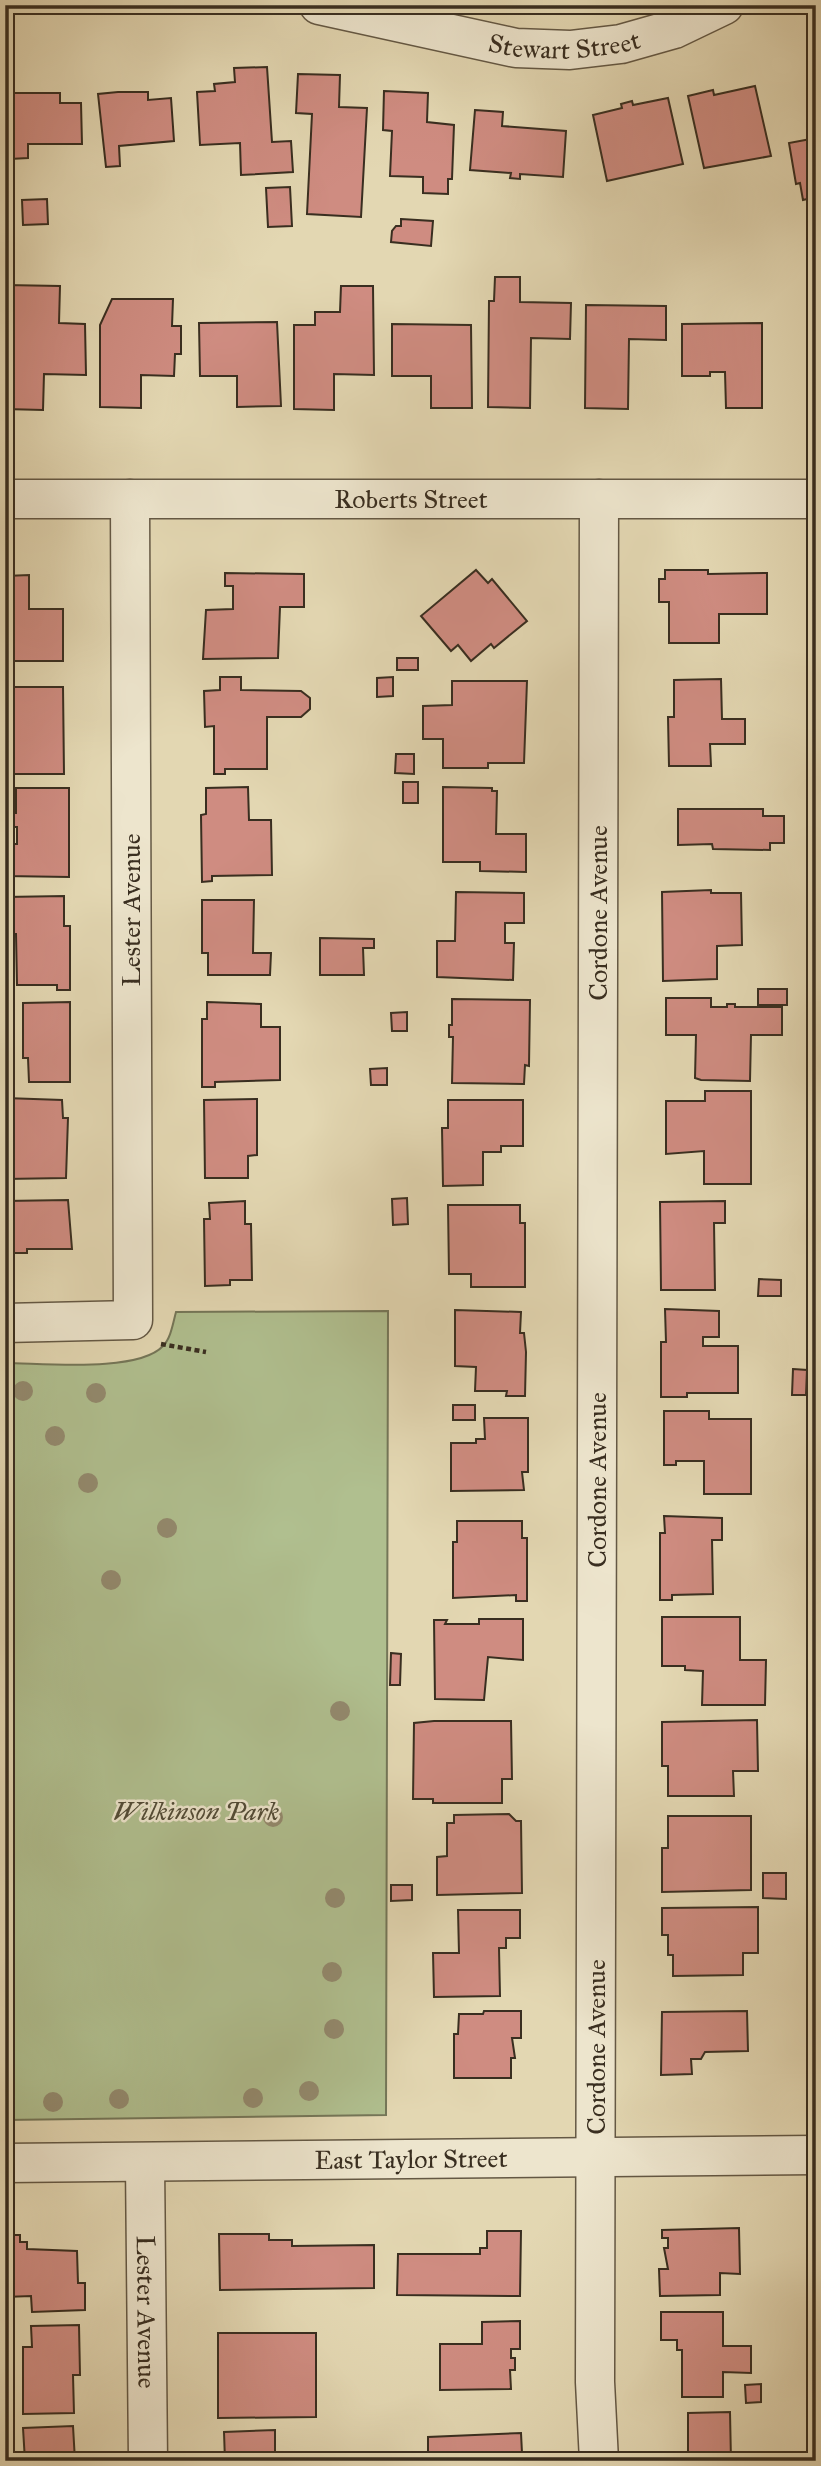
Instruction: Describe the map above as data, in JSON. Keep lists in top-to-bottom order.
{
  "streets": {
    "street": [
      "Stewart Street",
      "Roberts Street",
      "Lester Avenue",
      "Cordone Avenue",
      "East Taylor Street"
    ]
  },
  "crossings": [
    ["Roberts Street", "Lester Avenue"],
    ["Roberts Street", "Cordone Avenue"],
    ["Lester Avenue", "East Taylor Street"],
    ["Cordone Avenue", "East Taylor Street"]
  ],
  "parks": ["Wilkinson Park"]
}
